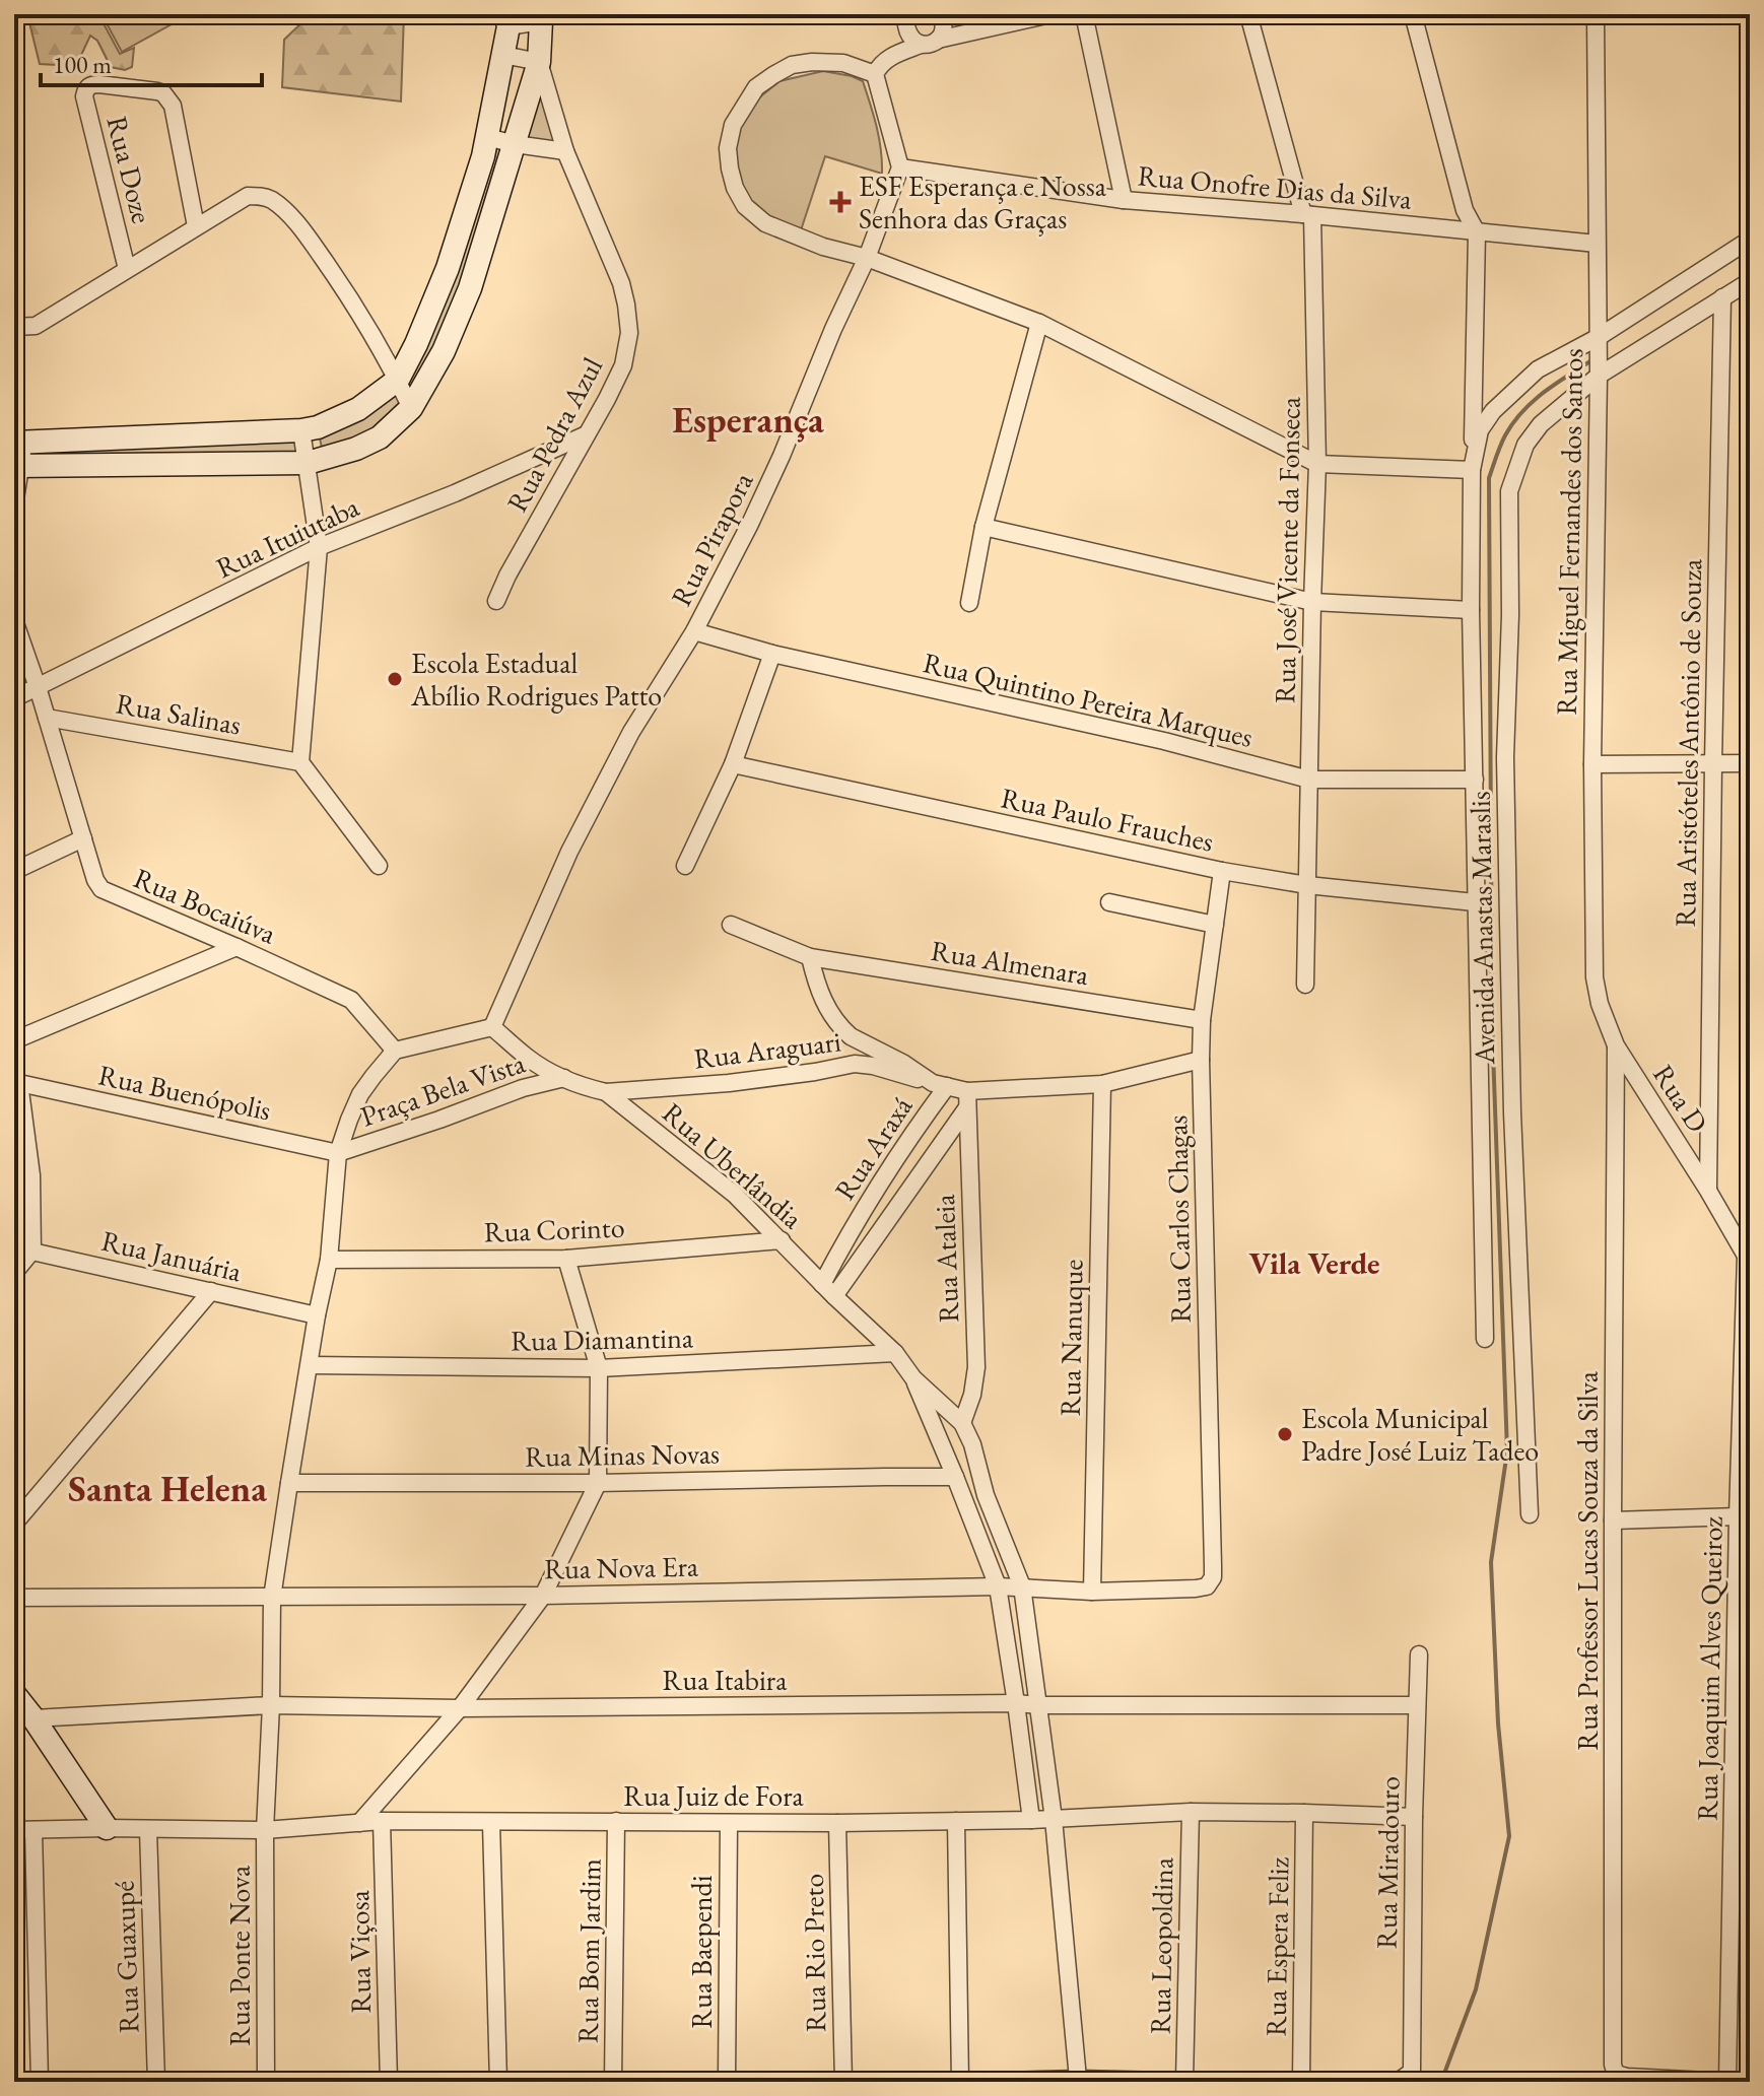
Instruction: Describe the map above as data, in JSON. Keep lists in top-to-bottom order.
{
  "streets": {
    "street": [
      "Rua Doze",
      "Rua Onofre Dias da Silva",
      "Rua Pedra Azul",
      "Rua Miguel Fernandes dos Santos",
      "Rua Ituiutaba",
      "Rua Pirapora",
      "Rua José Vicente da Fonseca",
      "Rua Quintino Pereira Marques",
      "Rua Salinas",
      "Rua Aristóteles Antônio de Souza",
      "Rua Paulo Frauches",
      "Rua Bocaiúva",
      "Avenida Anastas Maraslis",
      "Rua Almenara",
      "Rua Araguari",
      "Praça Bela Vista",
      "Rua Buenópolis",
      "Rua D",
      "Rua Araxá",
      "Rua Uberlândia",
      "Rua Carlos Chagas",
      "Rua Corinto",
      "Rua Januária",
      "Rua Ataleia",
      "Rua Nanuque",
      "Rua Diamantina",
      "Rua Minas Novas",
      "Rua Professor Lucas Souza da Silva",
      "Rua Nova Era",
      "Rua Joaquim Alves Queiroz",
      "Rua Itabira",
      "Rua Juiz de Fora",
      "Rua Miradouro",
      "Rua Leopoldina",
      "Rua Espera Feliz",
      "Rua Bom Jardim",
      "Rua Viçosa",
      "Rua Baependi",
      "Rua Rio Preto",
      "Rua Ponte Nova",
      "Rua Guaxupé"
    ]
  },
  "crossings": [
    ["Rua Onofre Dias da Silva", "Rua Miguel Fernandes dos Santos"],
    ["Rua Onofre Dias da Silva", "Rua Pirapora"],
    ["Rua Onofre Dias da Silva", "Rua José Vicente da Fonseca"],
    ["Rua Pedra Azul", "Rua Ituiutaba"],
    ["Rua Miguel Fernandes dos Santos", "Avenida Anastas Maraslis"],
    ["Rua Miguel Fernandes dos Santos", "Rua D"],
    ["Rua Miguel Fernandes dos Santos", "Rua Professor Lucas Souza da Silva"],
    ["Rua Ituiutaba", "Rua Bocaiúva"],
    ["Rua Pirapora", "Rua Quintino Pereira Marques"],
    ["Rua Pirapora", "Rua Uberlândia"],
    ["Rua José Vicente da Fonseca", "Rua Quintino Pereira Marques"],
    ["Rua José Vicente da Fonseca", "Rua Paulo Frauches"],
    ["Rua Quintino Pereira Marques", "Avenida Anastas Maraslis"],
    ["Rua Salinas", "Rua Bocaiúva"],
    ["Rua Aristóteles Antônio de Souza", "Avenida Anastas Maraslis"],
    ["Rua Aristóteles Antônio de Souza", "Rua D"],
    ["Rua Paulo Frauches", "Avenida Anastas Maraslis"],
    ["Rua Paulo Frauches", "Rua Carlos Chagas"],
    ["Rua Bocaiúva", "Rua Ponte Nova"],
    ["Rua Almenara", "Rua Carlos Chagas"],
    ["Rua Araguari", "Rua Araxá"],
    ["Rua Araguari", "Rua Uberlândia"],
    ["Rua Araguari", "Rua Carlos Chagas"],
    ["Rua Araguari", "Rua Ataleia"],
    ["Rua Araguari", "Rua Nanuque"],
    ["Praça Bela Vista", "Rua Buenópolis"],
    ["Praça Bela Vista", "Rua Uberlândia"],
    ["Praça Bela Vista", "Rua Ponte Nova"],
    ["Rua Buenópolis", "Rua Ponte Nova"],
    ["Rua D", "Rua Professor Lucas Souza da Silva"],
    ["Rua D", "Rua Joaquim Alves Queiroz"],
    ["Rua Araxá", "Rua Uberlândia"],
    ["Rua Araxá", "Rua Ataleia"],
    ["Rua Uberlândia", "Rua Corinto"],
    ["Rua Uberlândia", "Rua Ataleia"],
    ["Rua Uberlândia", "Rua Diamantina"],
    ["Rua Uberlândia", "Rua Minas Novas"],
    ["Rua Uberlândia", "Rua Nova Era"],
    ["Rua Uberlândia", "Rua Itabira"],
    ["Rua Uberlândia", "Rua Juiz de Fora"],
    ["Rua Carlos Chagas", "Rua Nova Era"],
    ["Rua Corinto", "Rua Ponte Nova"],
    ["Rua Januária", "Rua Ponte Nova"],
    ["Rua Nanuque", "Rua Nova Era"],
    ["Rua Diamantina", "Rua Ponte Nova"],
    ["Rua Minas Novas", "Rua Ponte Nova"],
    ["Rua Professor Lucas Souza da Silva", "Rua Joaquim Alves Queiroz"],
    ["Rua Nova Era", "Rua Ponte Nova"],
    ["Rua Itabira", "Rua Miradouro"],
    ["Rua Itabira", "Rua Ponte Nova"],
    ["Rua Juiz de Fora", "Rua Miradouro"],
    ["Rua Juiz de Fora", "Rua Leopoldina"],
    ["Rua Juiz de Fora", "Rua Espera Feliz"],
    ["Rua Juiz de Fora", "Rua Bom Jardim"],
    ["Rua Juiz de Fora", "Rua Viçosa"],
    ["Rua Juiz de Fora", "Rua Baependi"],
    ["Rua Juiz de Fora", "Rua Rio Preto"],
    ["Rua Juiz de Fora", "Rua Ponte Nova"],
    ["Rua Juiz de Fora", "Rua Guaxupé"]
  ],
  "districts": ["Esperança", "Vila Verde", "Santa Helena"],
  "places": {
    "health": ["ESF Esperança e Nossa Senhora das Graças"],
    "other": ["Escola Estadual Abílio Rodrigues Patto", "Escola Municipal Padre José Luiz Tadeo"]
  },
  "scale_bar": "100 m"
}
